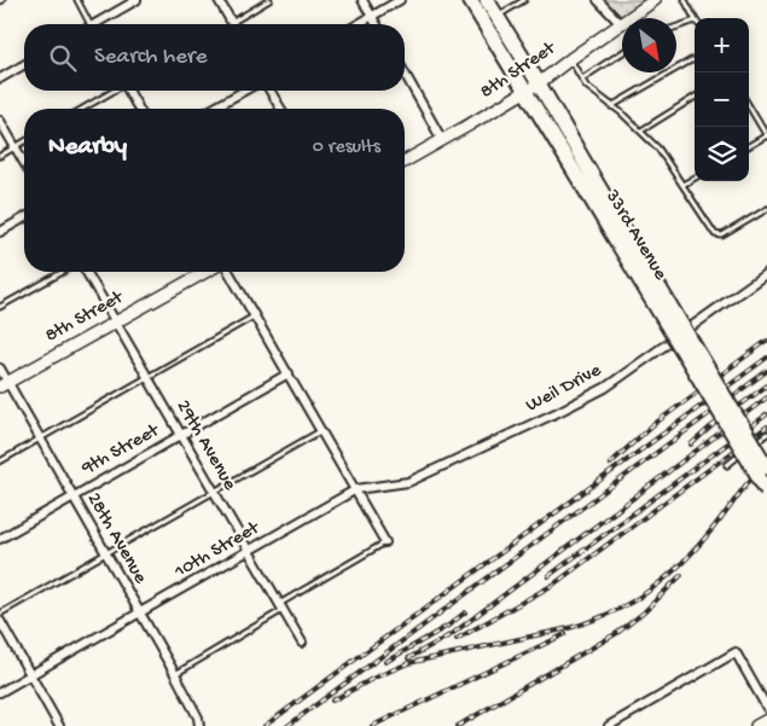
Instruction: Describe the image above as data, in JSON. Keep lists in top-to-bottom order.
{
  "streets": {
    "highway": ["33rd Avenue"],
    "main road": ["8th Street"],
    "street": [
      "Weil Drive",
      "29th Avenue",
      "9th Street",
      "28th Avenue",
      "10th Street"
    ]
  },
  "crossings": [
    ["8th Street", "33rd Avenue"],
    ["8th Street", "29th Avenue"],
    ["8th Street", "28th Avenue"],
    ["Weil Drive", "10th Street"],
    ["29th Avenue", "9th Street"],
    ["29th Avenue", "10th Street"],
    ["9th Street", "28th Avenue"],
    ["28th Avenue", "10th Street"]
  ],
  "north": "bottom right",
  "page": {
    "map_buttons": ["+", "−"],
    "search": "Search here",
    "heading": ["Nearby", "0 results"]
  }
}
